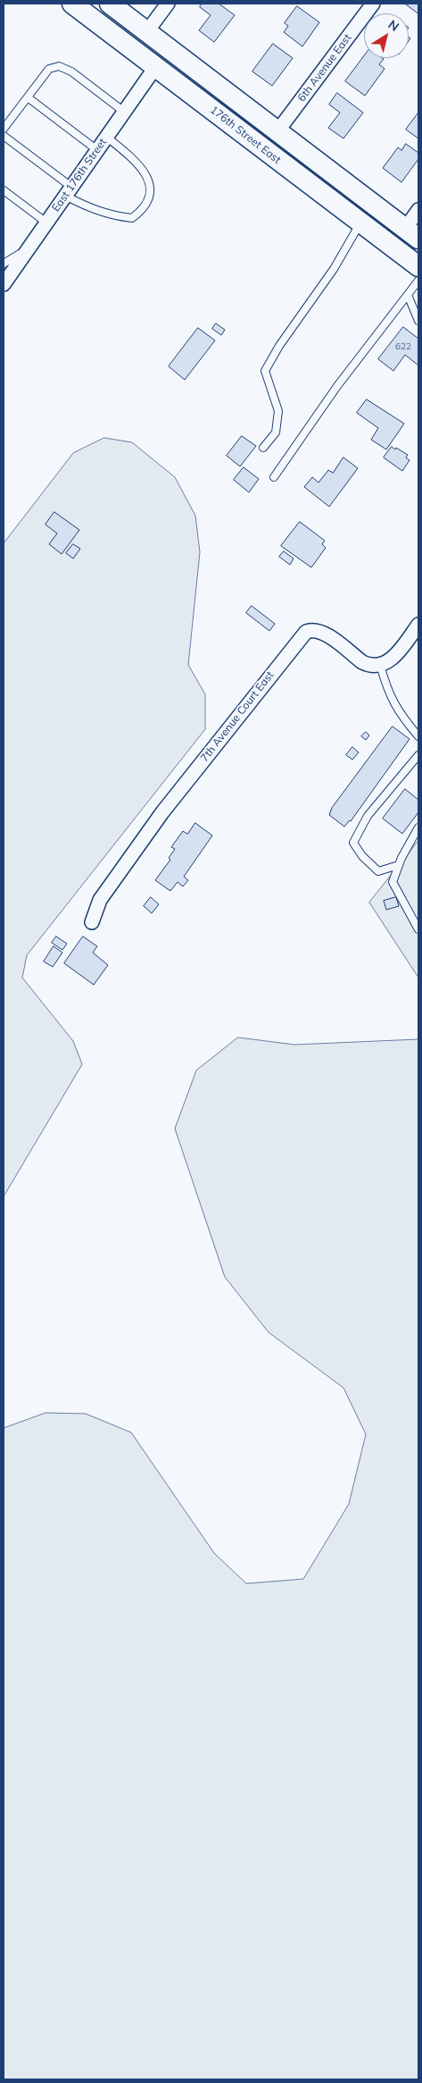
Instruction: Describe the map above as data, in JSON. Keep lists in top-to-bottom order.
{
  "streets": {
    "main road": ["176th Street East"],
    "street": ["6th Avenue East", "East 176th Street", "7th Avenue Court East"]
  },
  "crossings": [
    ["6th Avenue East", "176th Street East"],
    ["176th Street East", "East 176th Street"]
  ],
  "house_numbers": ["622"],
  "north": "top right"
}
